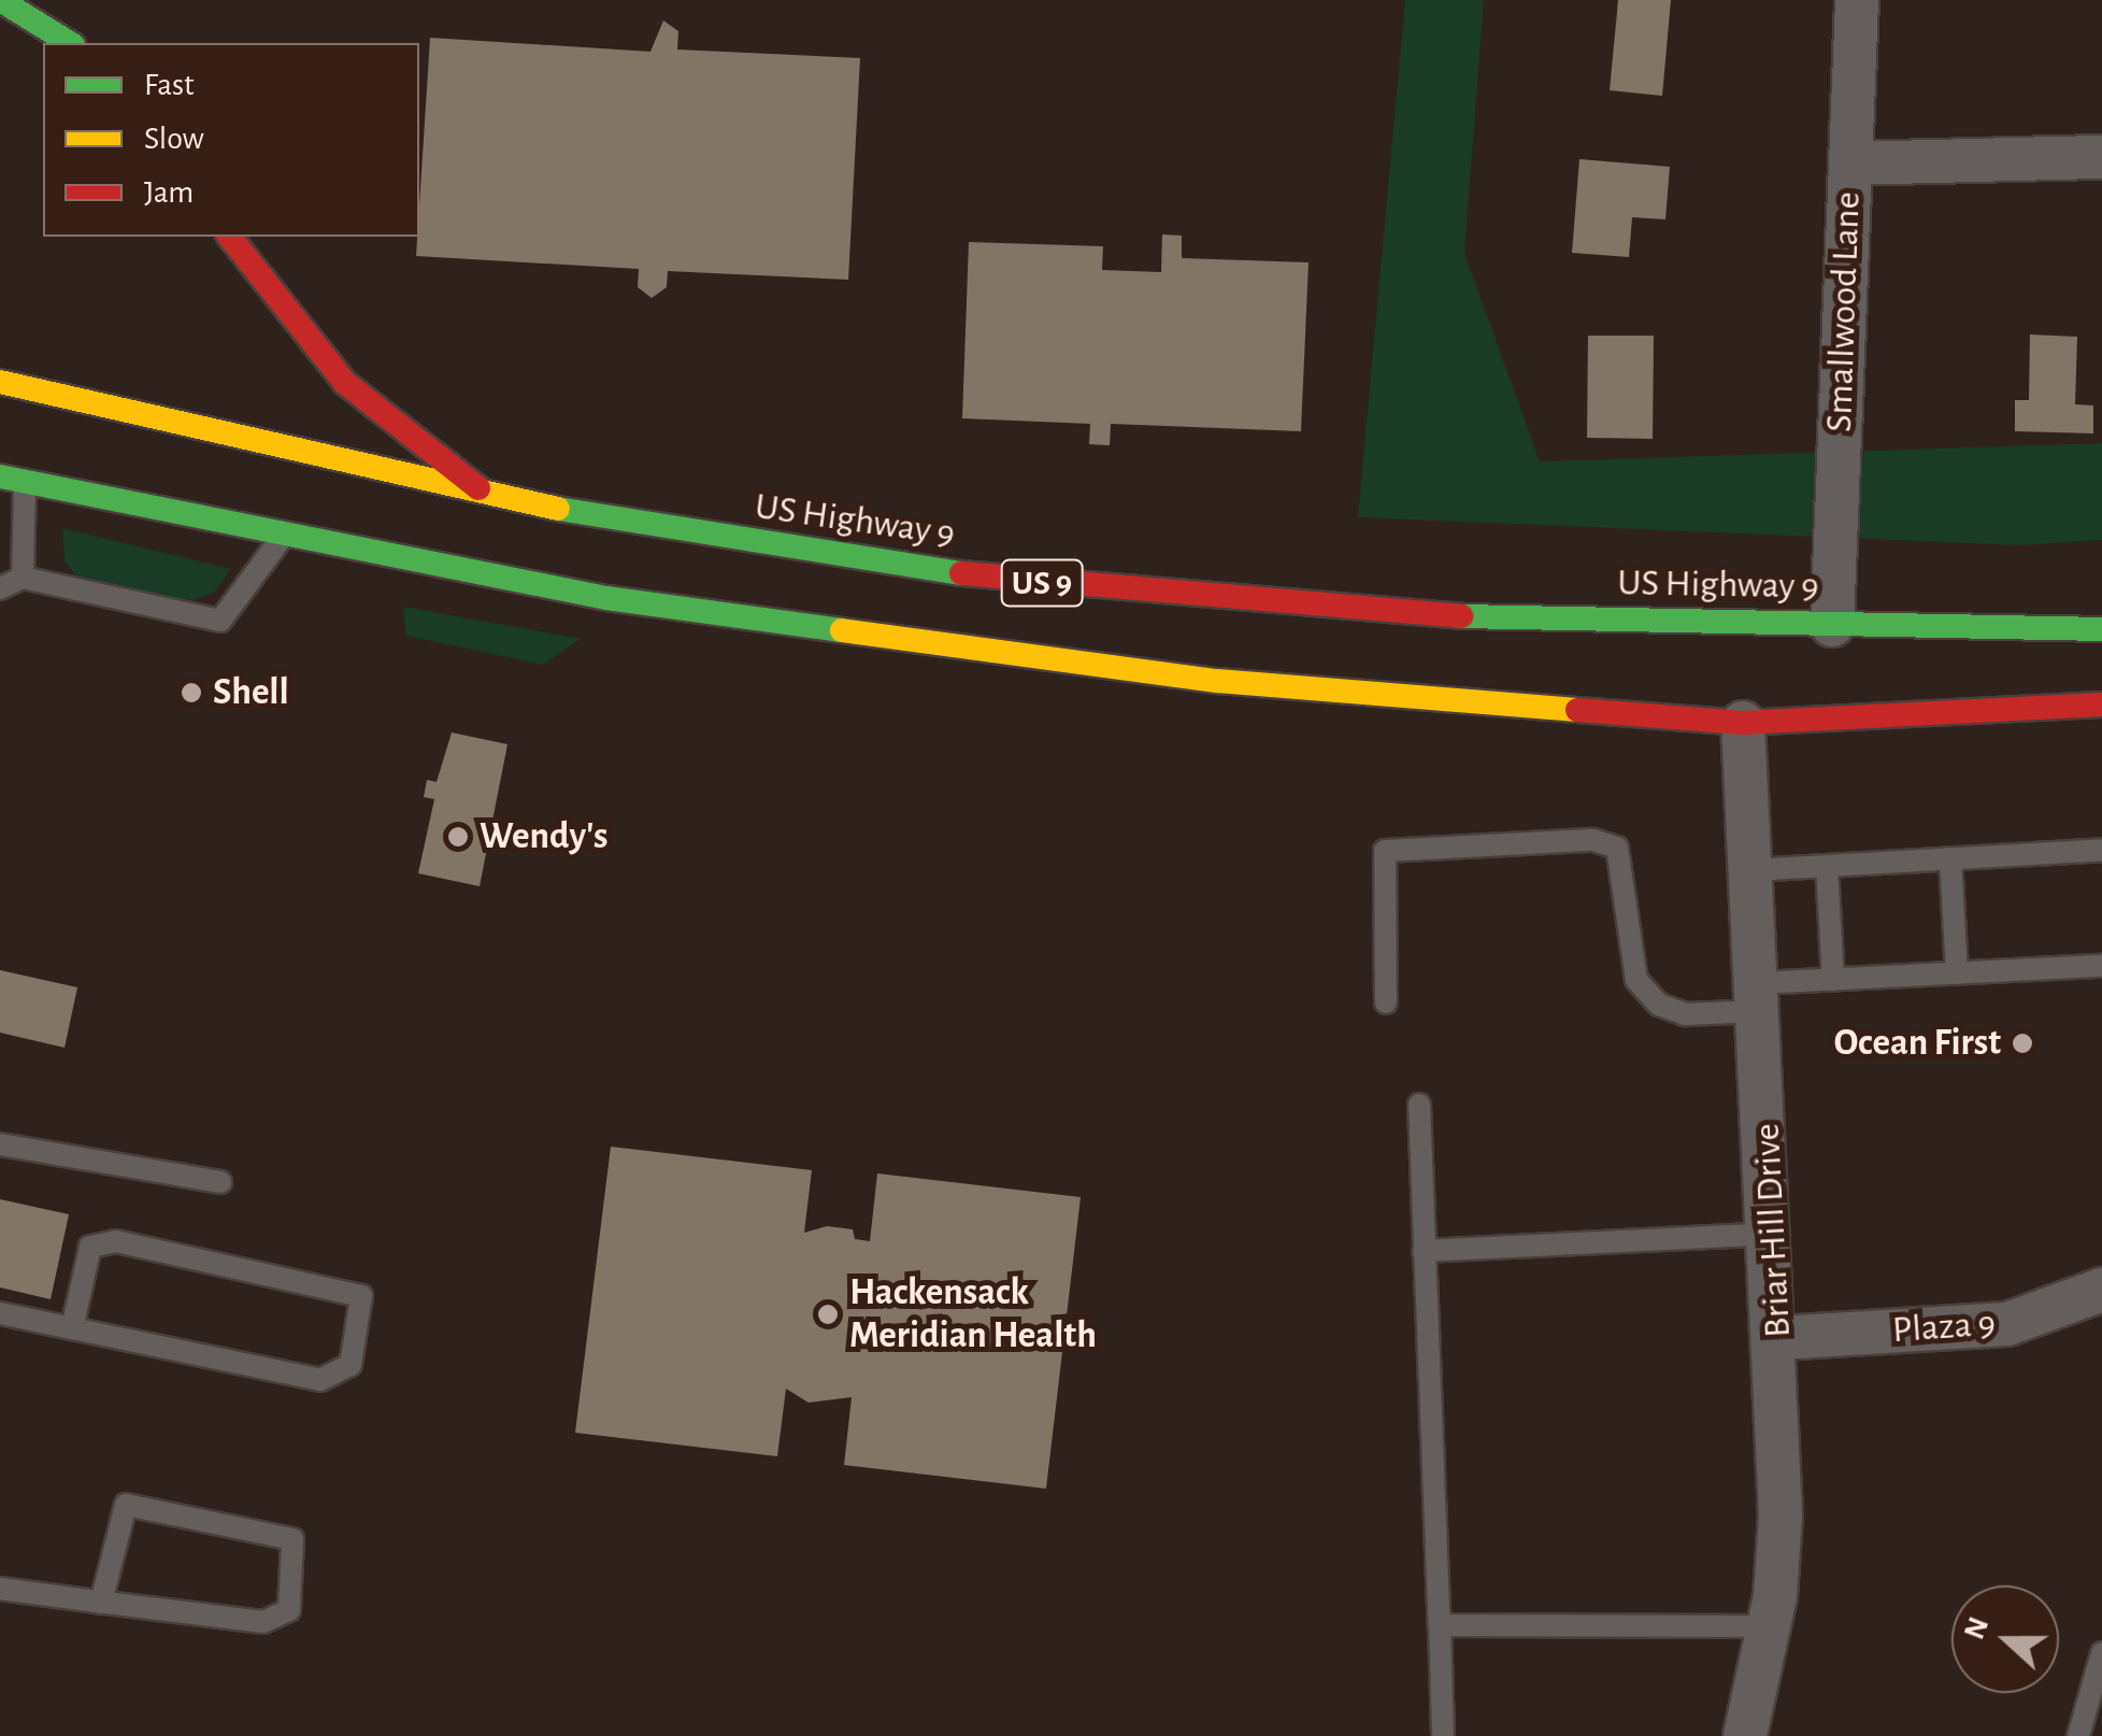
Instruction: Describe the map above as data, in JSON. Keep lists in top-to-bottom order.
{
  "streets": {
    "highway": ["US Highway 9", "US 9"],
    "street": ["Smallwood Lane", "Briar Hill Drive", "Plaza 9"]
  },
  "crossings": [
    ["Smallwood Lane", "US Highway 9"],
    ["US 9", "Briar Hill Drive"],
    ["Briar Hill Drive", "Plaza 9"]
  ],
  "places": [
    "Shell",
    "Wendy's",
    "Ocean First",
    "Hackensack Meridian Health"
  ],
  "legend": ["Fast", "Slow", "Jam"],
  "north": "left"
}
